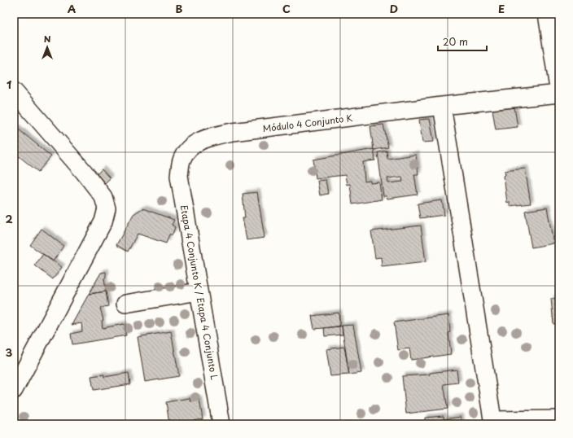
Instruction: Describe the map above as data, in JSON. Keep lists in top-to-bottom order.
{
  "streets": {
    "street": ["Módulo 4 Conjunto K", "Etapa 4 Conjunto K / Etapa 4 Conjunto L"]
  },
  "crossings": [
    ["Módulo 4 Conjunto K", "Etapa 4 Conjunto K / Etapa 4 Conjunto L"]
  ],
  "scale_bar": "20 m",
  "north": "top",
  "grid": {
    "columns": [
      "A",
      "B",
      "C",
      "D",
      "E"
    ],
    "rows": ["1", "2", "3"]
  }
}
